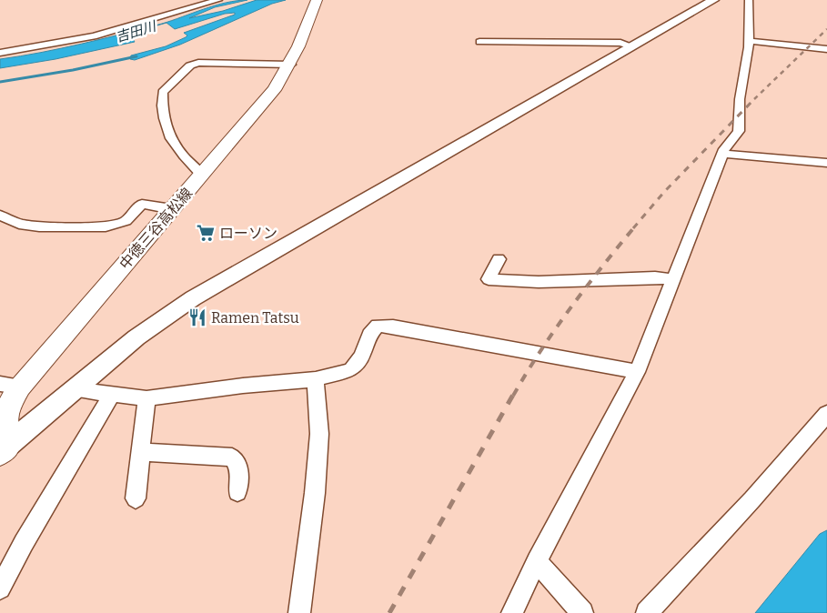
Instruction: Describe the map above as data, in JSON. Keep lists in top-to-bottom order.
{
  "streets": {
    "main road": ["中徳三谷高松線"]
  },
  "water": ["吉田川"],
  "places": {
    "supermarket": ["ローソン"],
    "restaurant": ["Ramen Tatsu"]
  }
}
